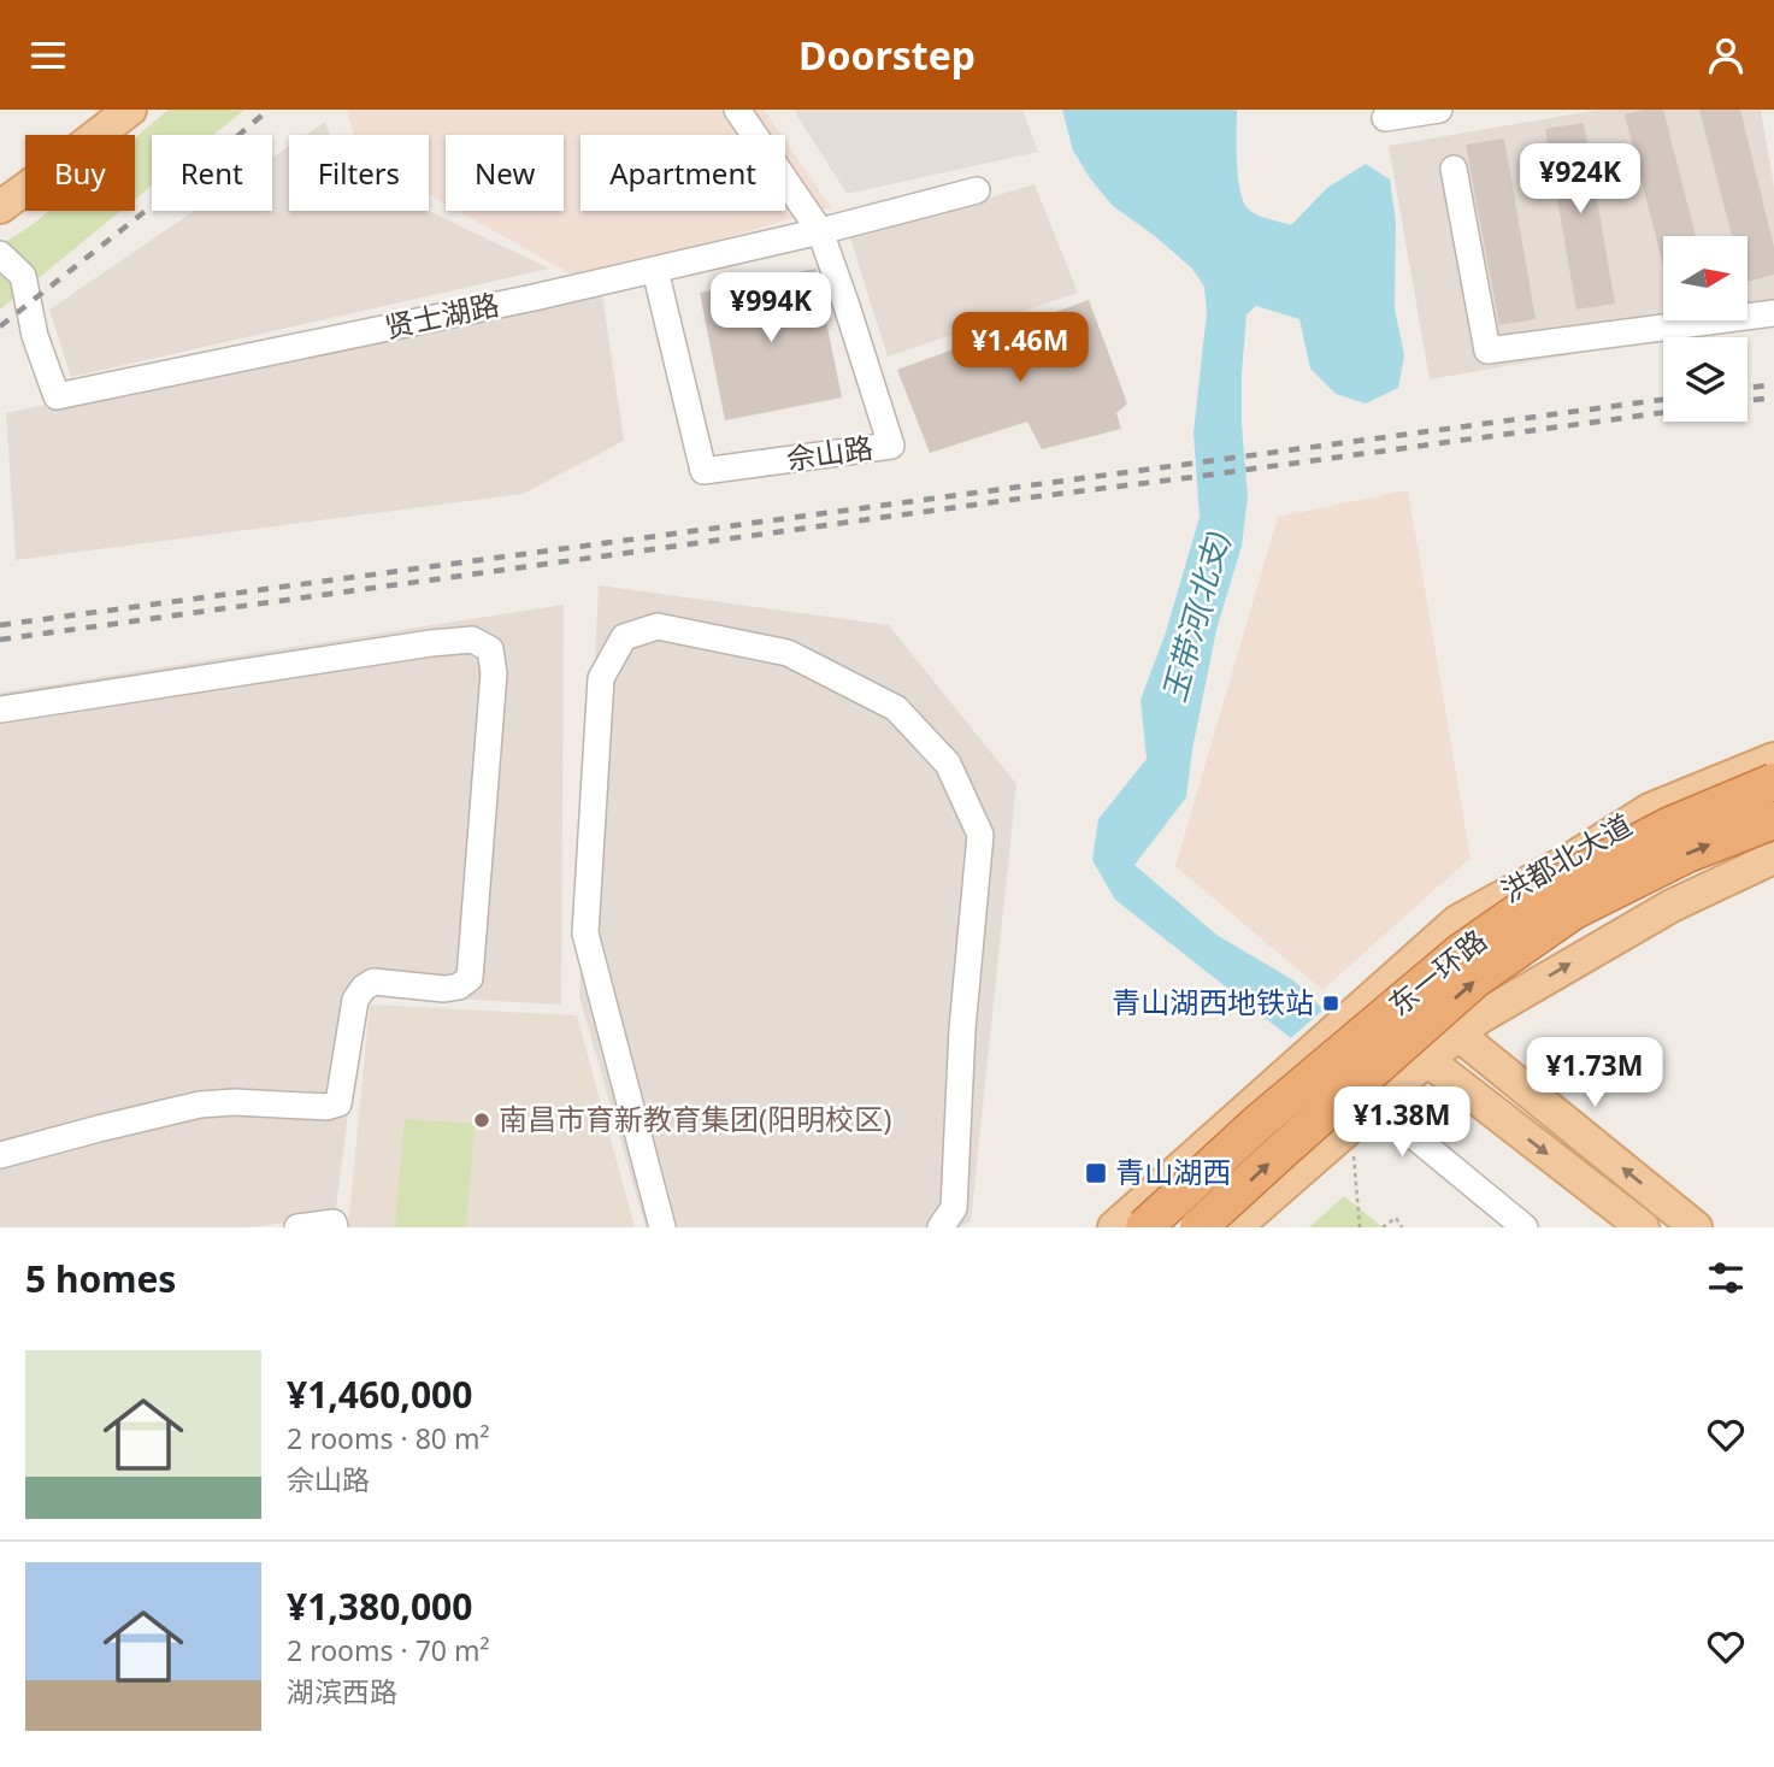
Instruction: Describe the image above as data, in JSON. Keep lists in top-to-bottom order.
{
  "streets": {
    "highway": ["东一环路"],
    "main road": ["洪都北大道"],
    "street": ["贤士湖路", "佘山路"]
  },
  "crossings": [
    ["贤士湖路", "佘山路"]
  ],
  "water": ["玉带河(北支)"],
  "places": {
    "transit": ["青山湖西地铁站", "青山湖西"],
    "other": ["南昌市育新教育集团(阳明校区)"]
  },
  "north": "right",
  "page": {
    "header": "Doorstep",
    "chip": [
      "Buy",
      "Rent",
      "Filters",
      "New",
      "Apartment"
    ],
    "price": [
      "¥924K",
      "¥994K",
      "¥1.46M",
      "¥1.73M",
      "¥1.38M"
    ],
    "heading": "5 homes",
    "list": [
      {
        "name": "¥1,460,000",
        "note": "2 rooms · 80 m² · 佘山路"
      },
      {
        "name": "¥1,380,000",
        "note": "2 rooms · 70 m² · 湖滨西路"
      }
    ]
  }
}
